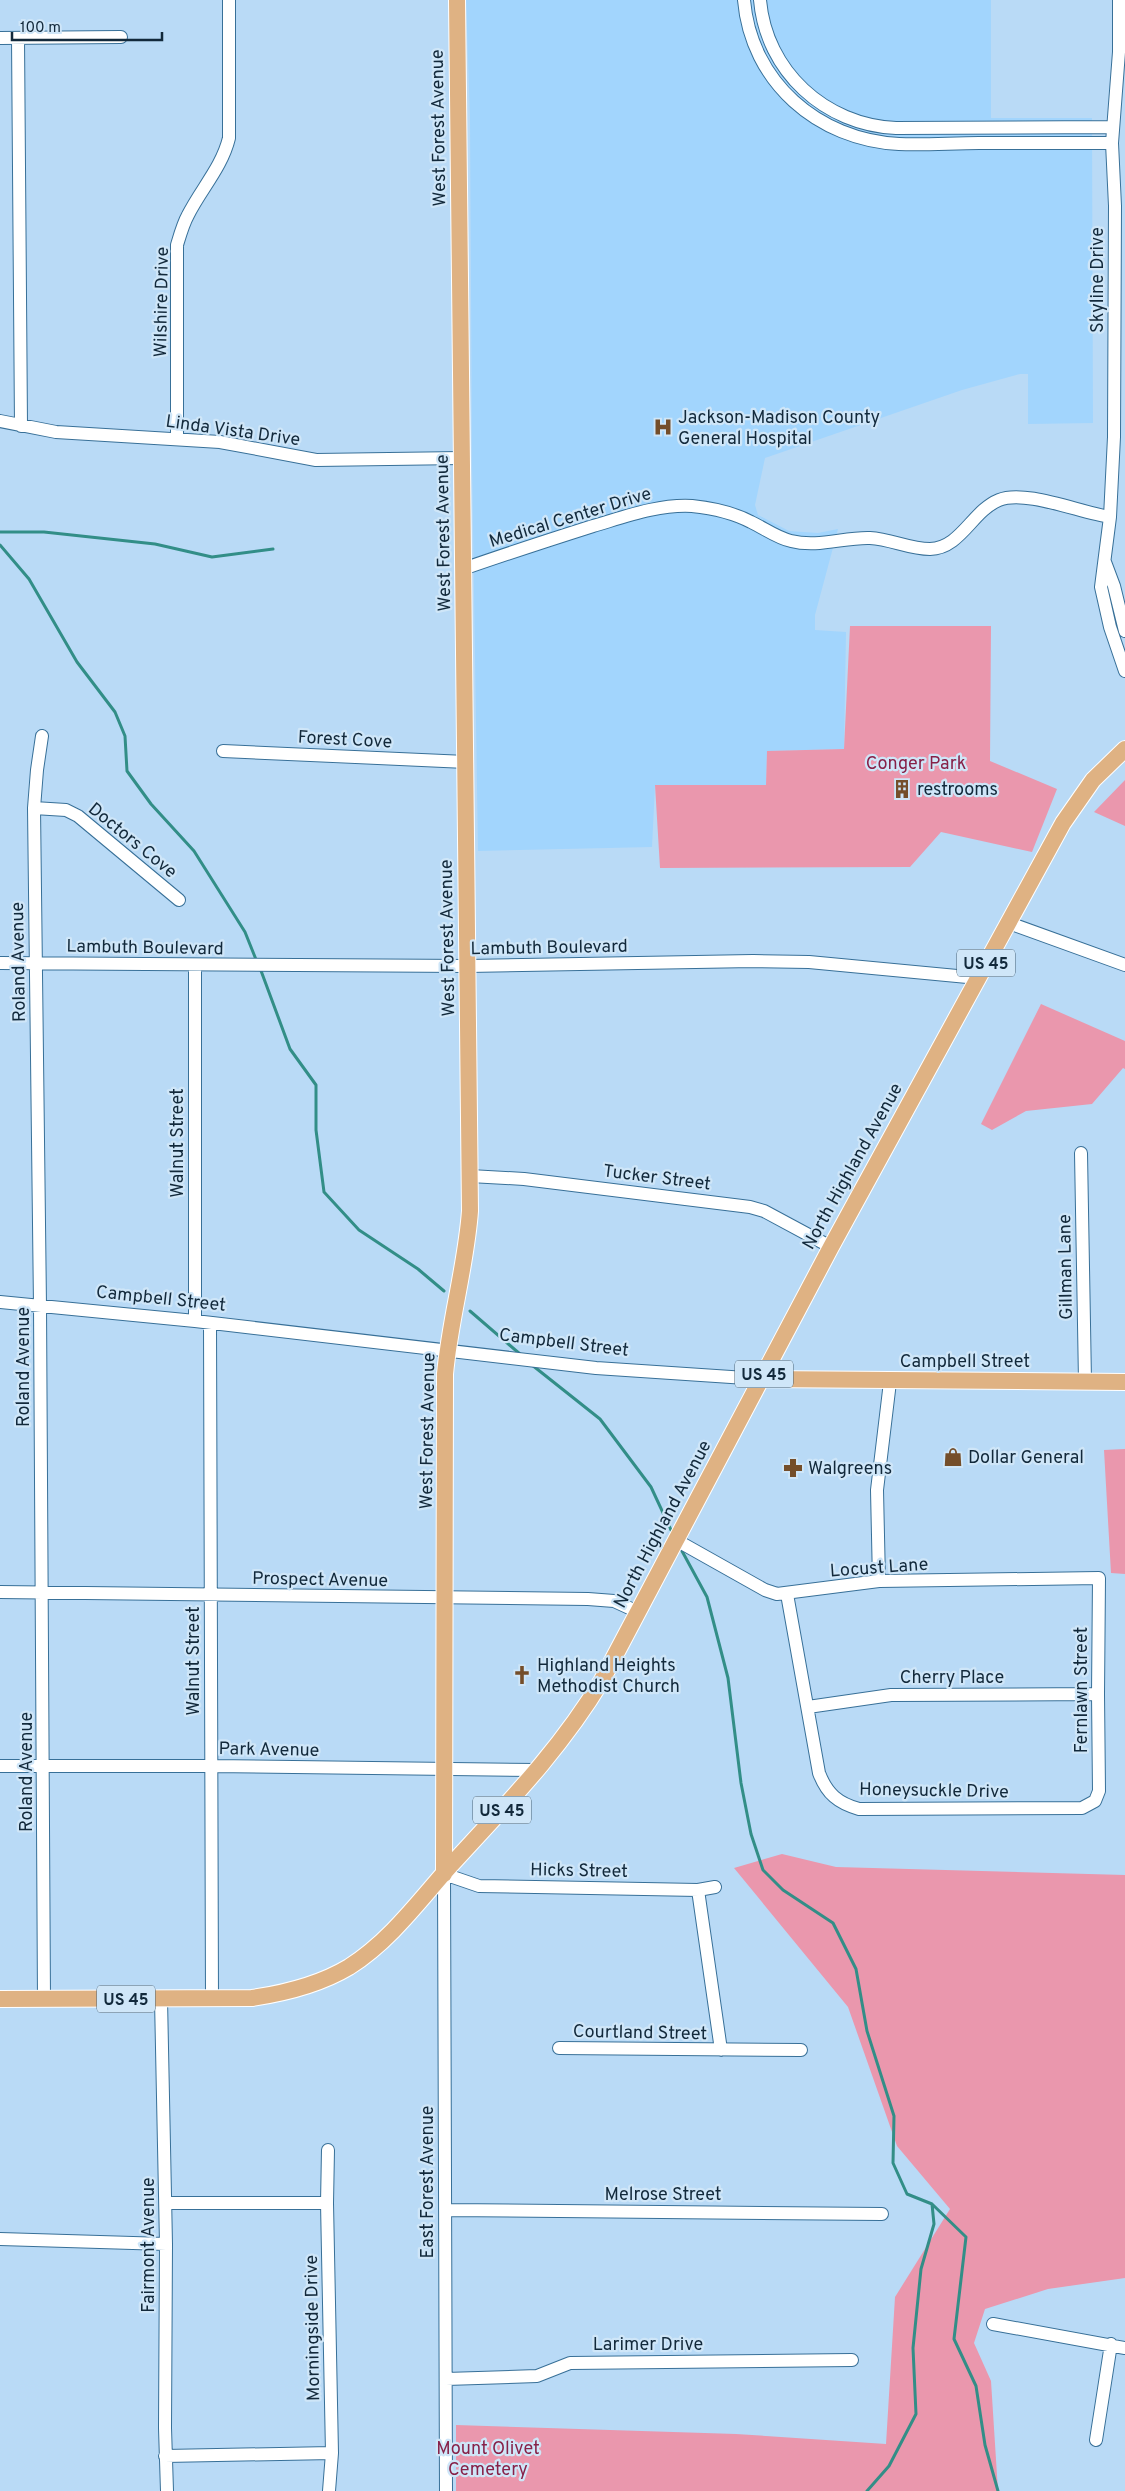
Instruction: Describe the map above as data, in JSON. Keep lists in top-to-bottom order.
{
  "streets": {
    "main road": [
      "West Forest Avenue",
      "US 45",
      "North Highland Avenue",
      "Campbell Street"
    ],
    "street": [
      "Skyline Drive",
      "Wilshire Drive",
      "Linda Vista Drive",
      "Medical Center Drive",
      "Forest Cove",
      "Doctors Cove",
      "Lambuth Boulevard",
      "Roland Avenue",
      "Walnut Street",
      "Tucker Street",
      "Gillman Lane",
      "Locust Lane",
      "Prospect Avenue",
      "Cherry Place",
      "Fernlawn Street",
      "Park Avenue",
      "Honeysuckle Drive",
      "Hicks Street",
      "Courtland Street",
      "East Forest Avenue",
      "Melrose Street",
      "Fairmont Avenue",
      "Morningside Drive",
      "Larimer Drive"
    ]
  },
  "crossings": [
    ["West Forest Avenue", "Linda Vista Drive"],
    ["West Forest Avenue", "Medical Center Drive"],
    ["West Forest Avenue", "Forest Cove"],
    ["West Forest Avenue", "Lambuth Boulevard"],
    ["West Forest Avenue", "North Highland Avenue"],
    ["West Forest Avenue", "Tucker Street"],
    ["West Forest Avenue", "Campbell Street"],
    ["West Forest Avenue", "Prospect Avenue"],
    ["West Forest Avenue", "Park Avenue"],
    ["West Forest Avenue", "Hicks Street"],
    ["West Forest Avenue", "East Forest Avenue"],
    ["Skyline Drive", "Medical Center Drive"],
    ["Wilshire Drive", "Linda Vista Drive"],
    ["Doctors Cove", "Roland Avenue"],
    ["Lambuth Boulevard", "Roland Avenue"],
    ["Lambuth Boulevard", "Walnut Street"],
    ["Lambuth Boulevard", "North Highland Avenue"],
    ["Roland Avenue", "North Highland Avenue"],
    ["Roland Avenue", "Campbell Street"],
    ["Roland Avenue", "Prospect Avenue"],
    ["Roland Avenue", "Park Avenue"],
    ["Walnut Street", "North Highland Avenue"],
    ["Walnut Street", "Campbell Street"],
    ["Walnut Street", "Prospect Avenue"],
    ["Walnut Street", "Park Avenue"],
    ["North Highland Avenue", "Tucker Street"],
    ["North Highland Avenue", "Campbell Street"],
    ["North Highland Avenue", "Locust Lane"],
    ["North Highland Avenue", "Prospect Avenue"],
    ["North Highland Avenue", "Park Avenue"],
    ["North Highland Avenue", "Hicks Street"],
    ["North Highland Avenue", "East Forest Avenue"],
    ["North Highland Avenue", "Fairmont Avenue"],
    ["Gillman Lane", "Campbell Street"],
    ["Locust Lane", "Fernlawn Street"],
    ["Locust Lane", "Honeysuckle Drive"],
    ["Cherry Place", "Fernlawn Street"],
    ["Cherry Place", "Honeysuckle Drive"],
    ["Fernlawn Street", "Honeysuckle Drive"],
    ["Hicks Street", "Courtland Street"],
    ["Hicks Street", "East Forest Avenue"],
    ["East Forest Avenue", "Melrose Street"],
    ["East Forest Avenue", "Larimer Drive"]
  ],
  "parks": ["Conger Park", "Mount Olivet Cemetery"],
  "places": {
    "hospital": ["Jackson-Madison County General Hospital"],
    "building": ["restrooms"],
    "shop": ["Dollar General"],
    "pharmacy": ["Walgreens"],
    "church": ["Highland Heights Methodist Church"]
  },
  "scale_bar": "100 m"
}
